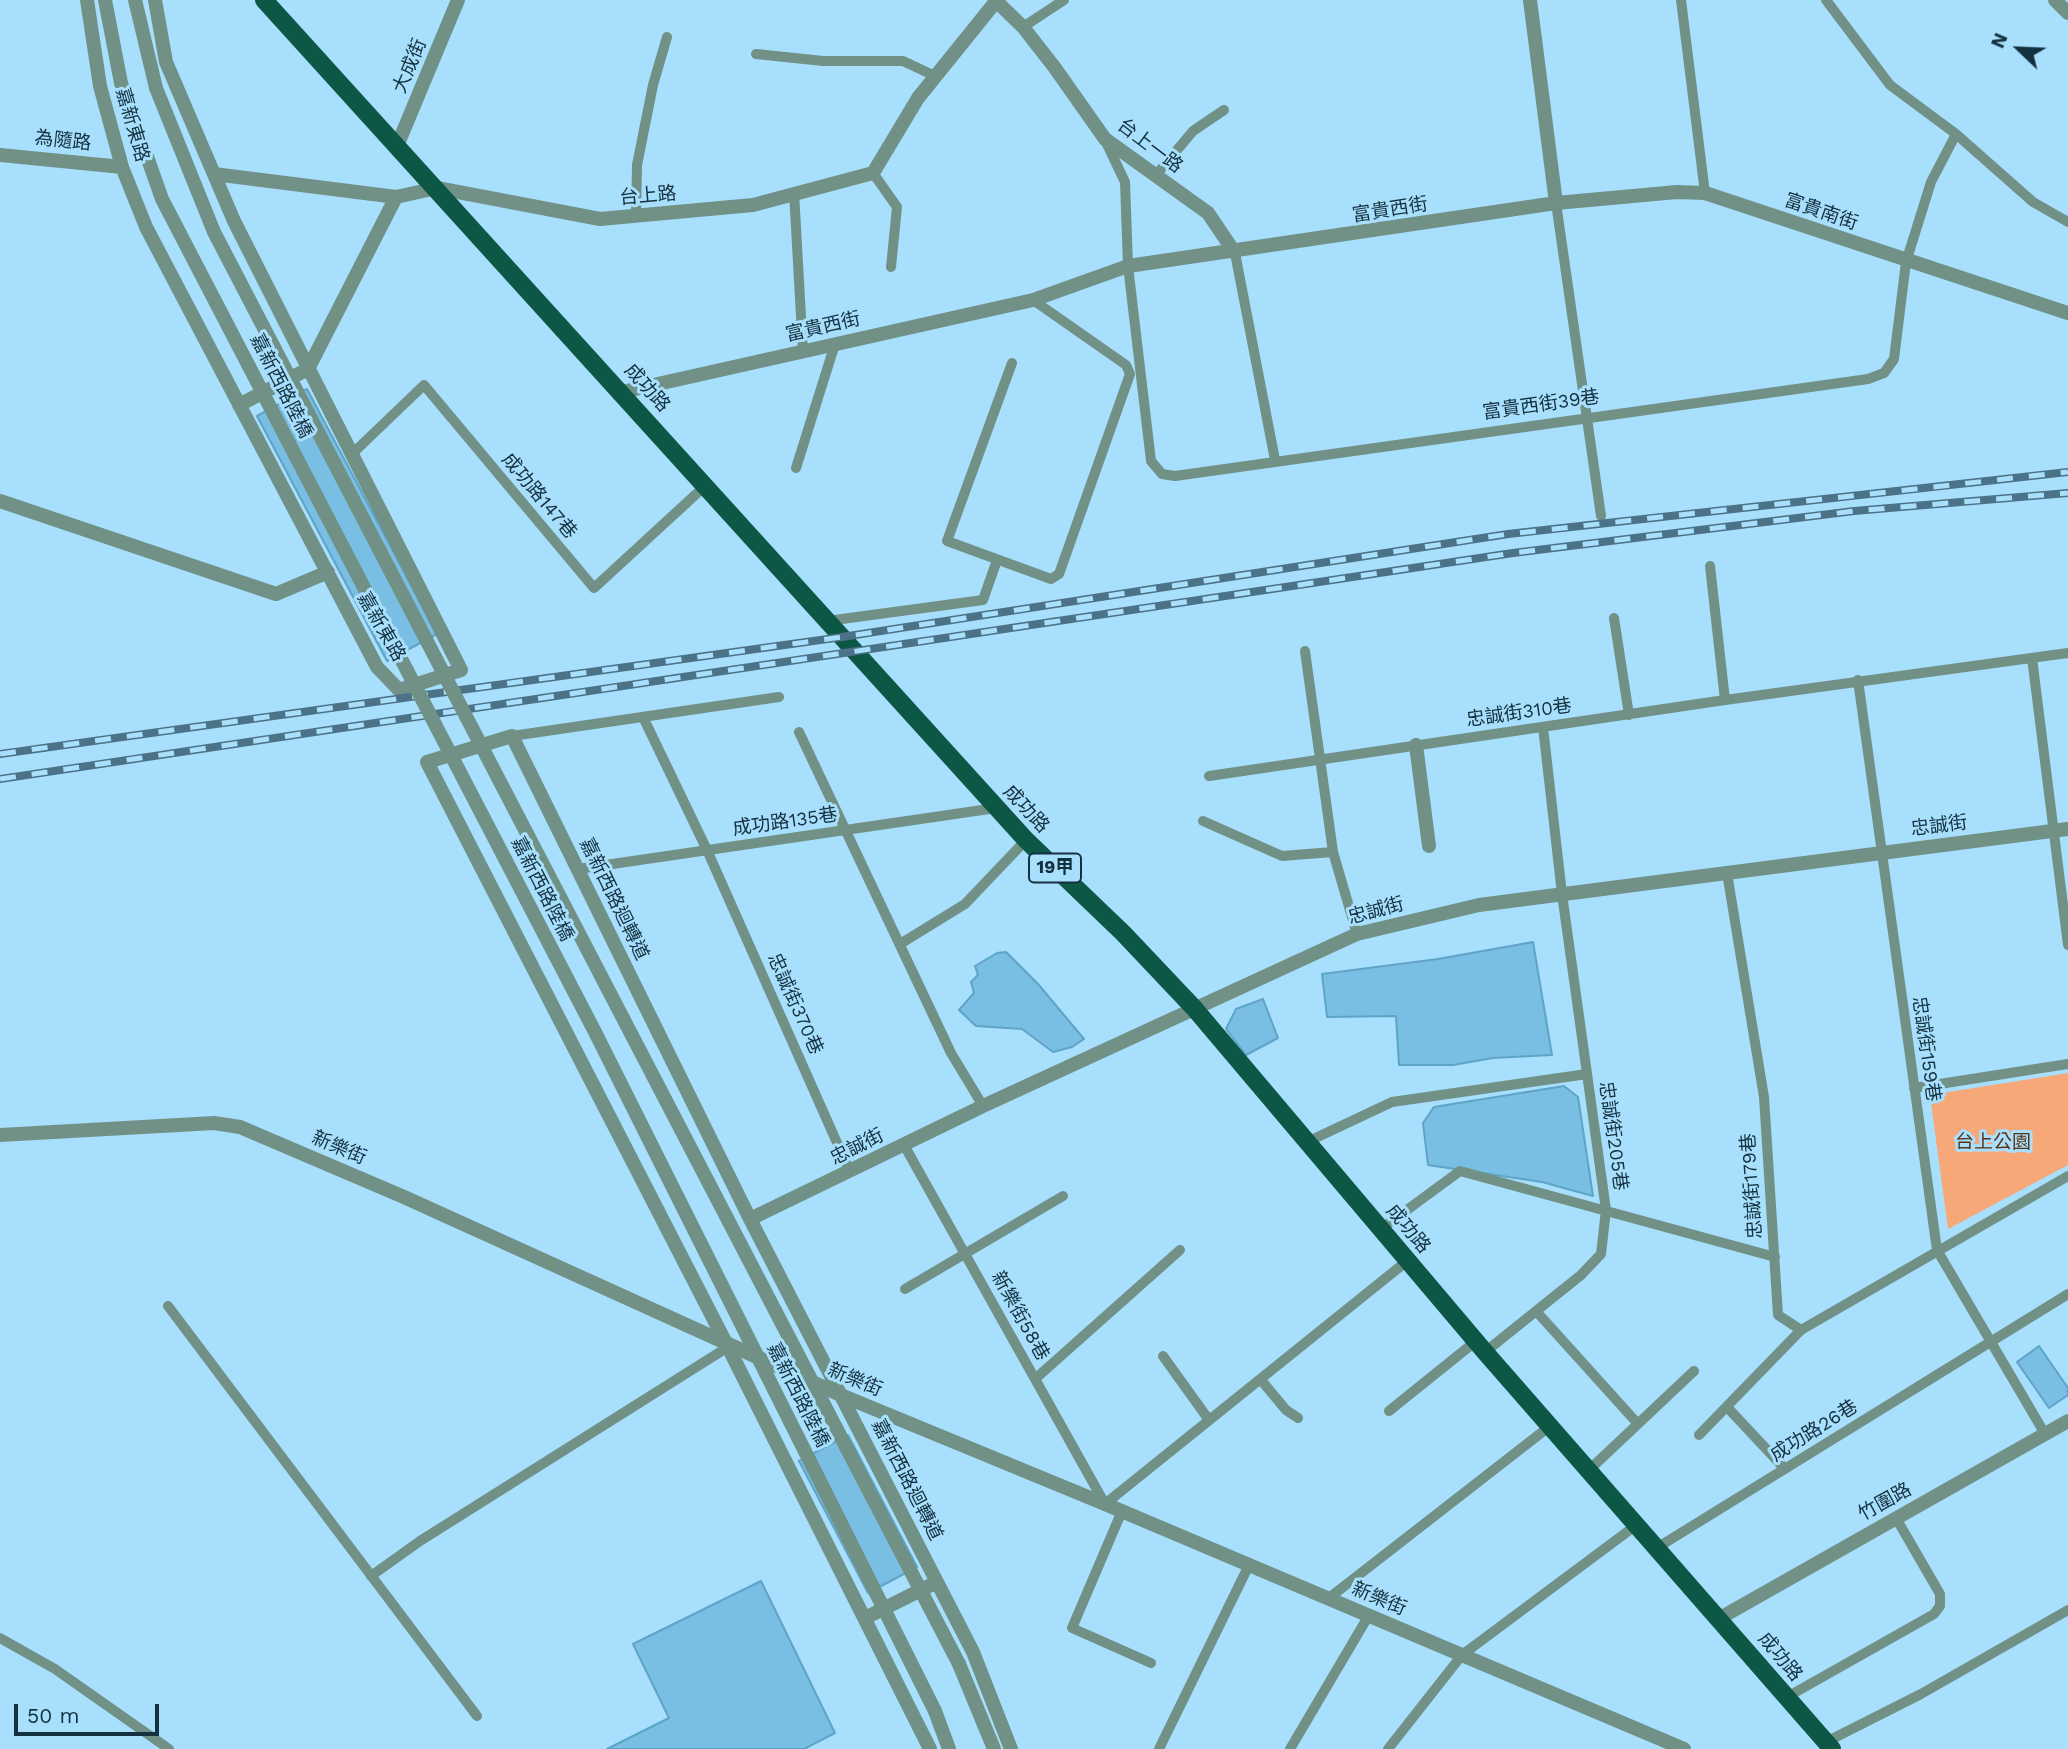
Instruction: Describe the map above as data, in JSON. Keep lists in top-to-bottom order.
{
  "streets": {
    "main road": ["成功路", "19甲"],
    "street": [
      "大成街",
      "嘉新東路",
      "為隨路",
      "台上一路",
      "台上路",
      "富貴西街",
      "富貴南街",
      "嘉新西路陸橋",
      "忠誠街",
      "嘉新西路迴轉道",
      "新樂街",
      "竹圍路"
    ],
    "lane": [
      "富貴西街39巷",
      "成功路147巷",
      "忠誠街310巷",
      "成功路135巷",
      "忠誠街370巷",
      "忠誠街159巷",
      "忠誠街205巷",
      "忠誠街179巷",
      "新樂街58巷",
      "成功路26巷"
    ]
  },
  "crossings": [
    ["大成街", "成功路"],
    ["嘉新東路", "為隨路"],
    ["嘉新東路", "台上路"],
    ["嘉新東路", "嘉新西路陸橋"],
    ["嘉新東路", "成功路147巷"],
    ["台上一路", "富貴西街"],
    ["台上一路", "富貴西街39巷"],
    ["台上路", "成功路"],
    ["富貴西街", "富貴南街"],
    ["富貴西街", "成功路"],
    ["富貴西街", "富貴西街39巷"],
    ["富貴南街", "富貴西街39巷"],
    ["成功路", "成功路147巷"],
    ["成功路", "成功路135巷"],
    ["成功路", "忠誠街"],
    ["成功路", "成功路26巷"],
    ["成功路", "竹圍路"],
    ["忠誠街310巷", "忠誠街159巷"],
    ["忠誠街310巷", "忠誠街205巷"],
    ["成功路135巷", "嘉新西路迴轉道"],
    ["成功路135巷", "忠誠街370巷"],
    ["忠誠街", "嘉新西路迴轉道"],
    ["忠誠街", "忠誠街370巷"],
    ["忠誠街", "忠誠街159巷"],
    ["忠誠街", "忠誠街205巷"],
    ["忠誠街", "忠誠街179巷"],
    ["忠誠街", "新樂街58巷"],
    ["嘉新西路迴轉道", "新樂街"],
    ["忠誠街205巷", "忠誠街179巷"],
    ["新樂街", "新樂街58巷"]
  ],
  "parks": ["台上公園"],
  "scale_bar": "50 m",
  "north": "top left"
}
